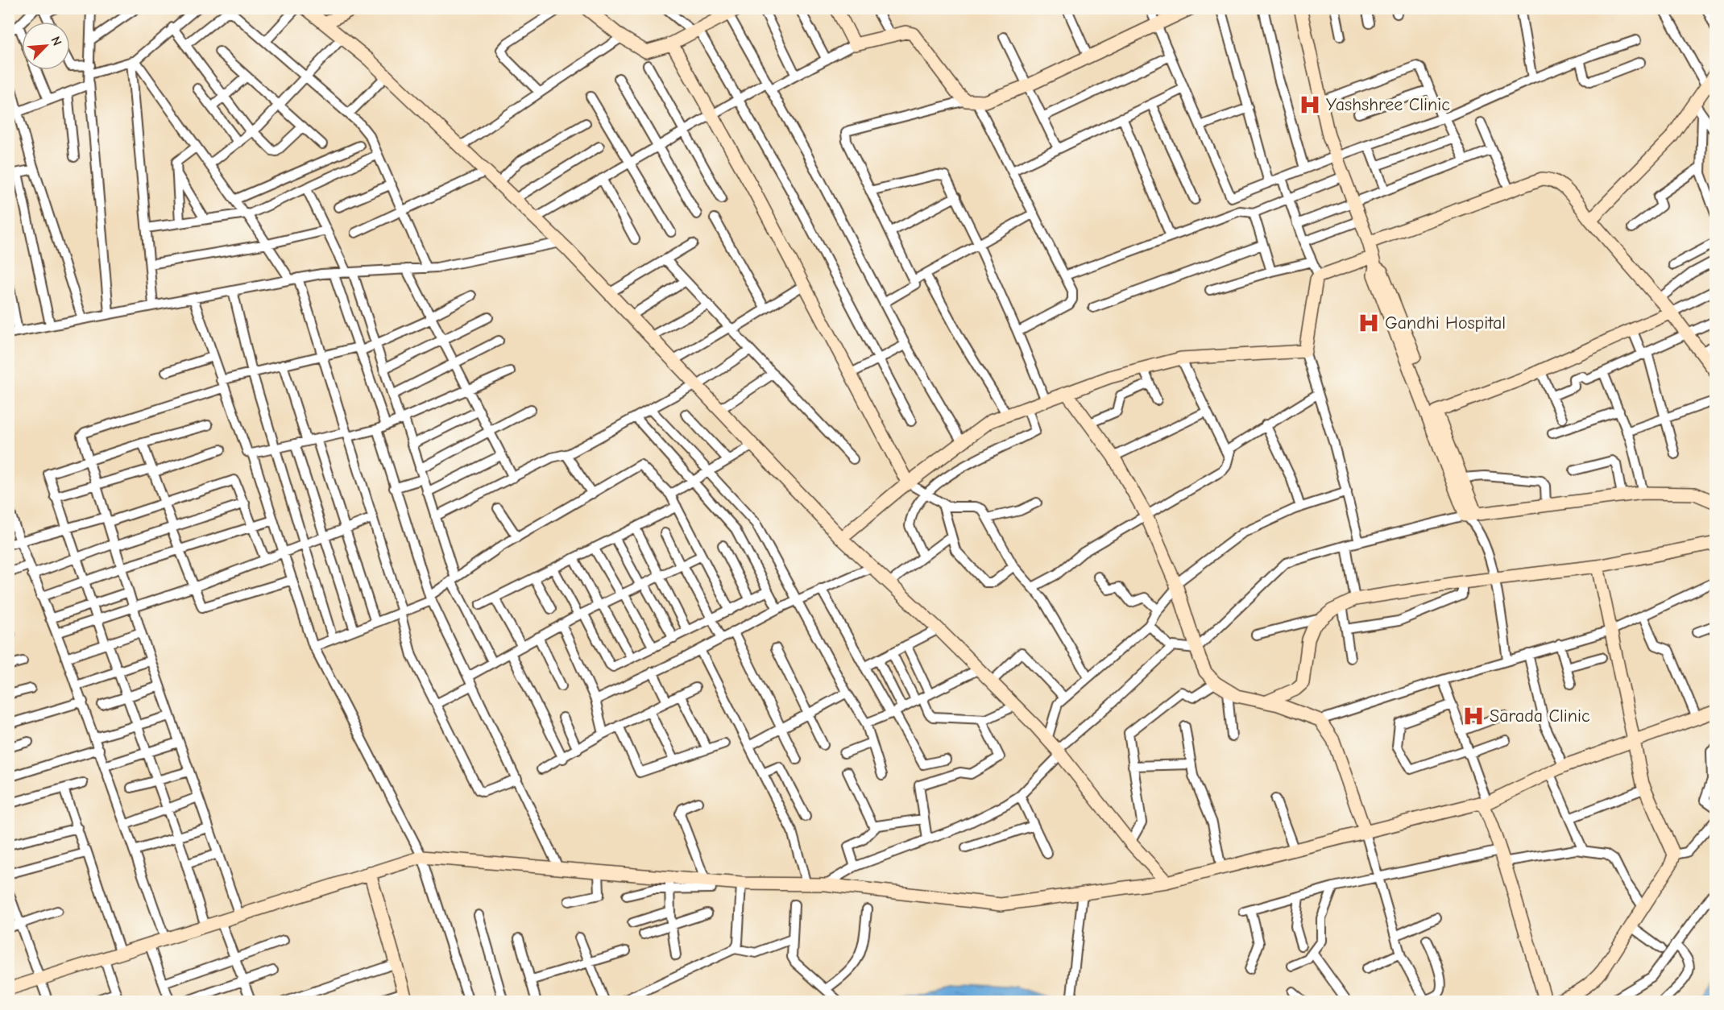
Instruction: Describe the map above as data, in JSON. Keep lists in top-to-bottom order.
{
  "places": {
    "hospital": ["Yashshree Clinic", "Gandhi Hospital", "Sarada Clinic"]
  },
  "north": "top right"
}
